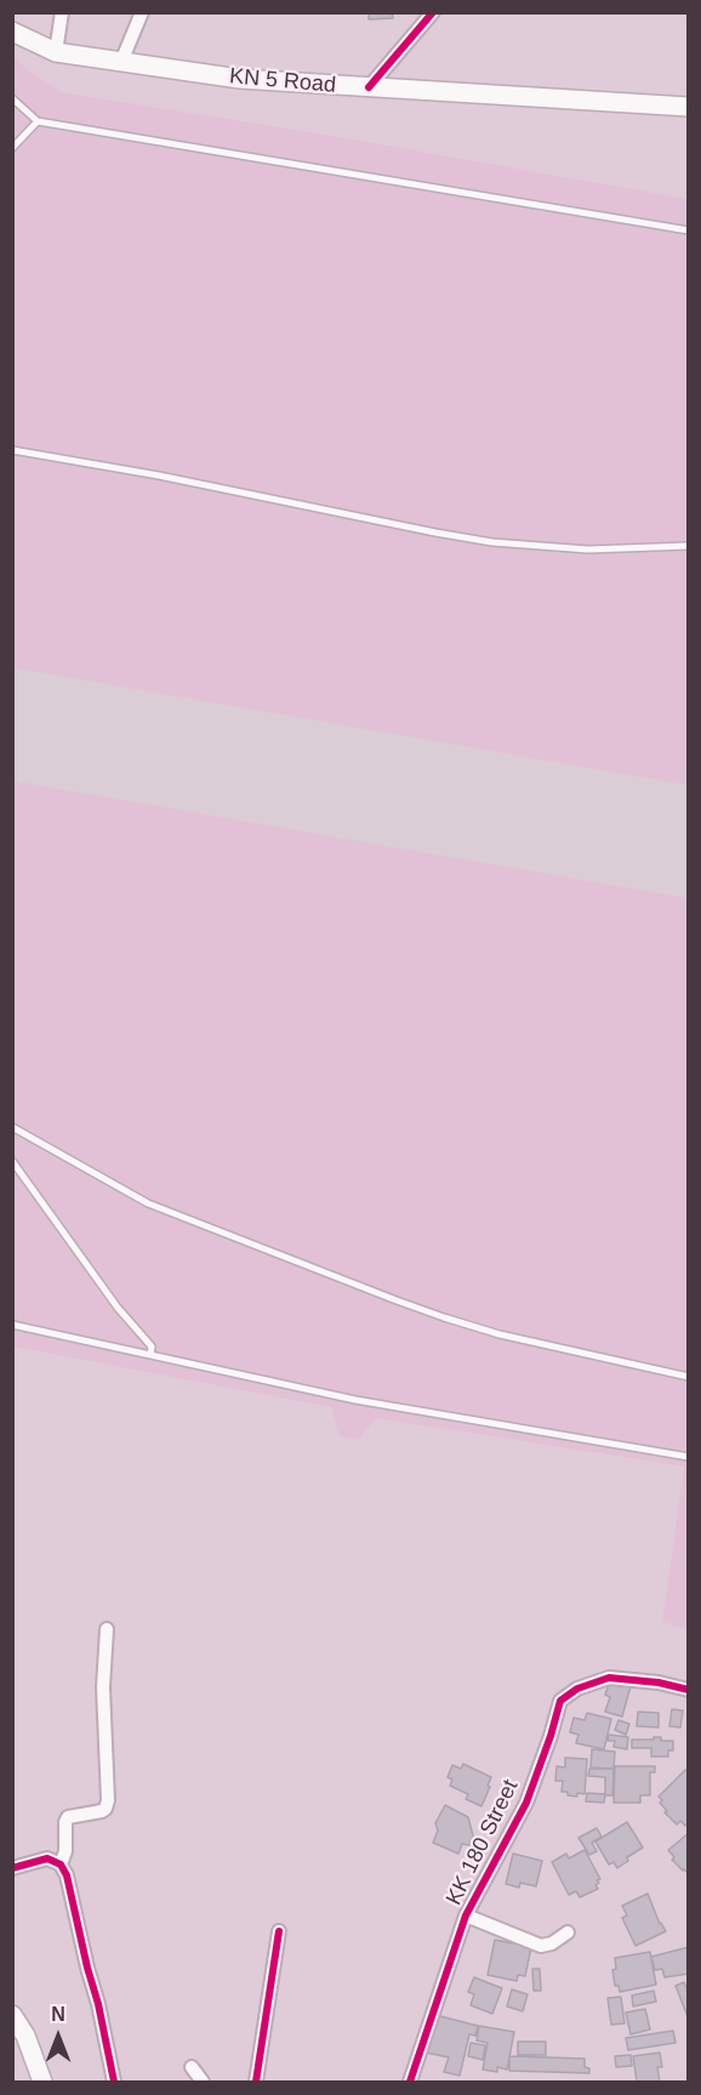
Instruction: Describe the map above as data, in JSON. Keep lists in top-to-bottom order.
{
  "streets": {
    "main road": ["KN 5 Road"],
    "street": ["KK 180 Street"]
  },
  "north": "top"
}
